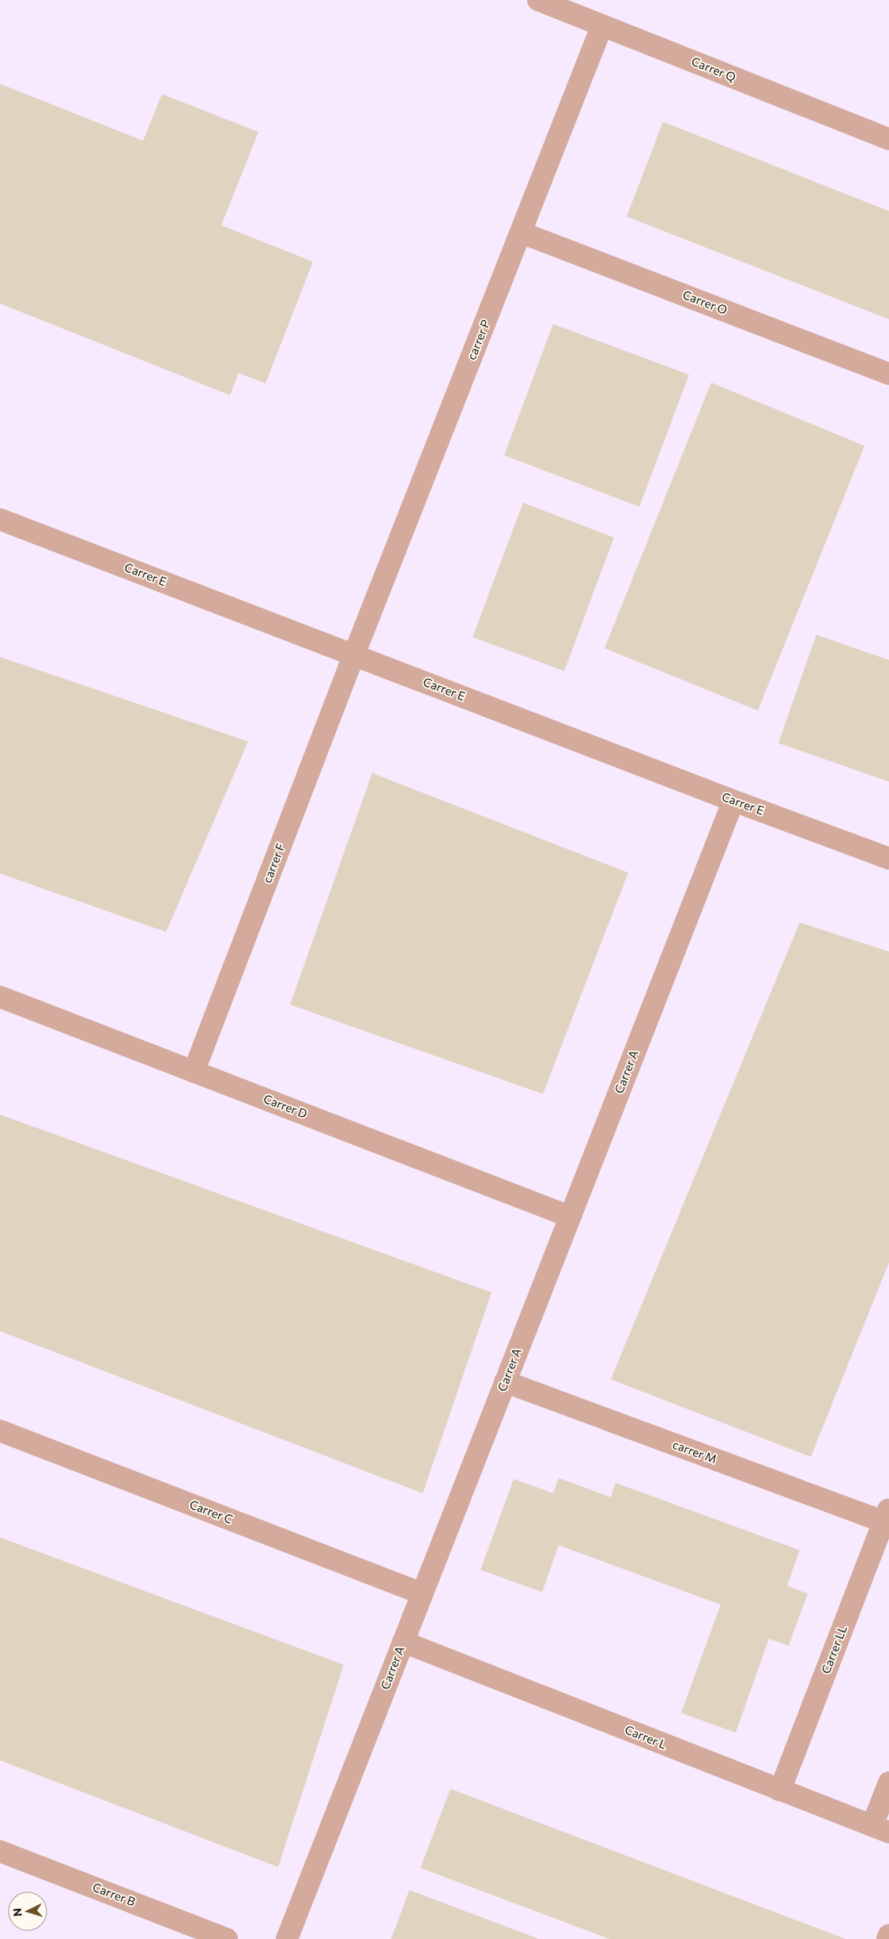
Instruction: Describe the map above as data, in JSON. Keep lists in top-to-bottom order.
{
  "streets": {
    "lane": [
      "Carrer Q",
      "Carrer O",
      "carrer P",
      "Carrer E",
      "carrer F",
      "Carrer A",
      "Carrer D",
      "carrer M",
      "Carrer C",
      "Carrer LL",
      "Carrer L",
      "Carrer B"
    ]
  },
  "crossings": [
    ["Carrer Q", "carrer P"],
    ["Carrer O", "carrer P"],
    ["carrer P", "Carrer E"],
    ["carrer P", "carrer F"],
    ["Carrer E", "carrer F"],
    ["Carrer E", "Carrer A"],
    ["carrer F", "Carrer D"],
    ["Carrer A", "Carrer D"],
    ["Carrer A", "carrer M"],
    ["Carrer A", "Carrer C"],
    ["Carrer A", "Carrer L"],
    ["carrer M", "Carrer LL"],
    ["Carrer LL", "Carrer L"]
  ],
  "north": "left"
}
